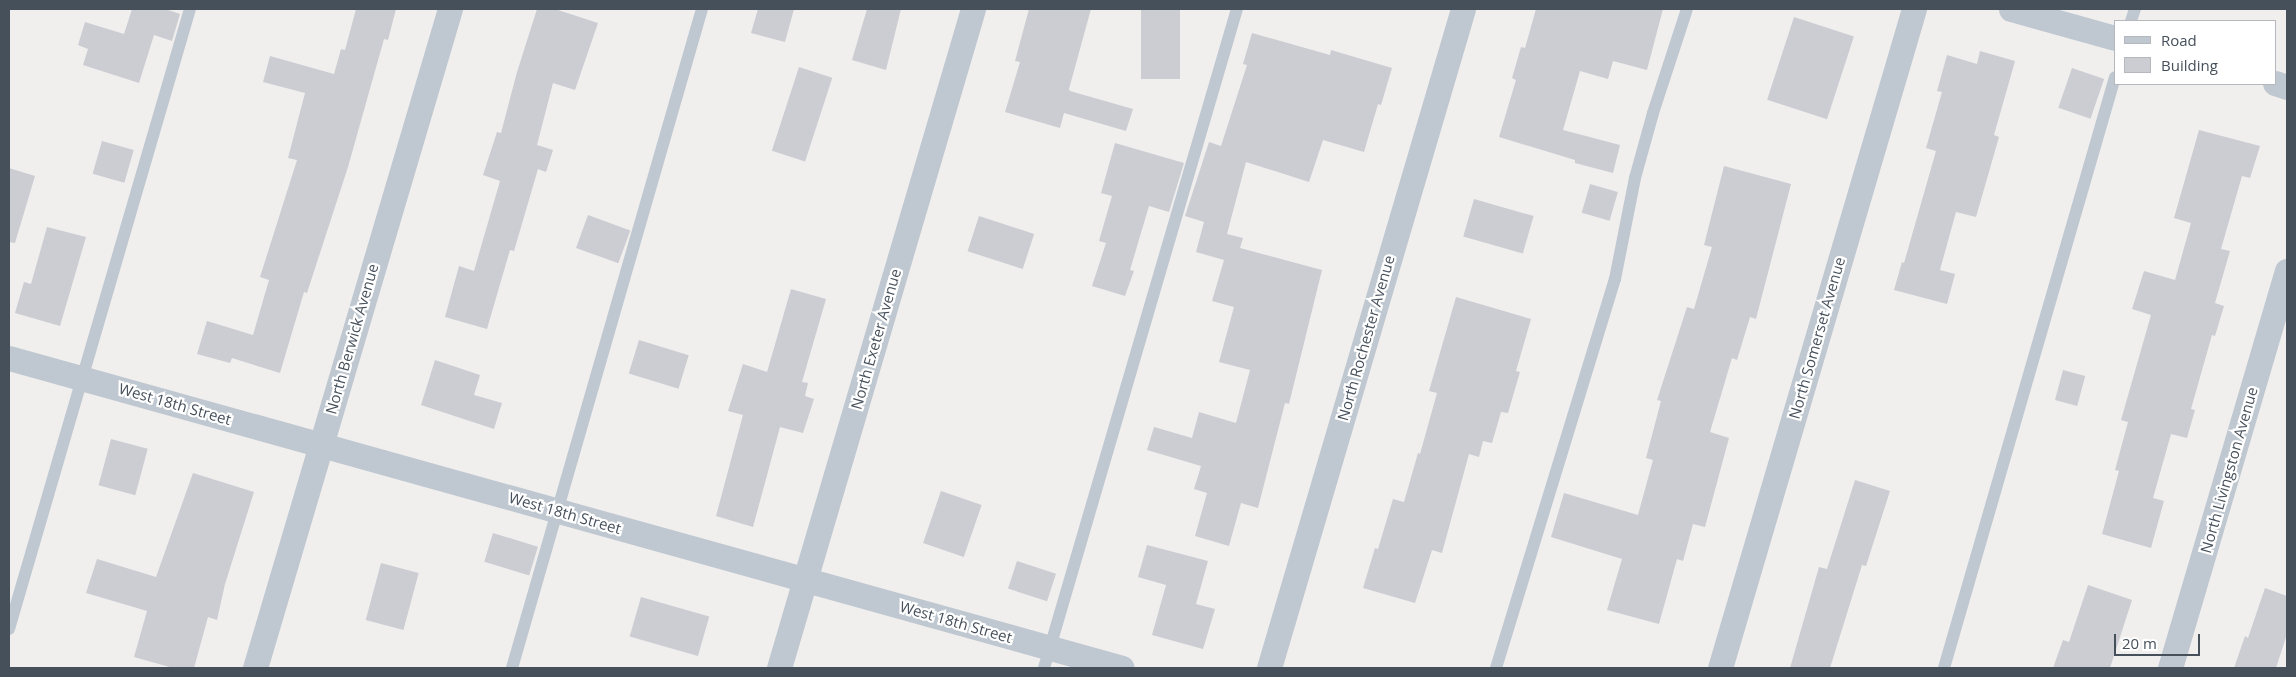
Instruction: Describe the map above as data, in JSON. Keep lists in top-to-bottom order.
{
  "streets": {
    "street": [
      "North Rochester Avenue",
      "North Somerset Avenue",
      "North Berwick Avenue",
      "North Exeter Avenue",
      "West 18th Street",
      "North Livingston Avenue"
    ]
  },
  "crossings": [
    ["North Berwick Avenue", "West 18th Street"],
    ["North Exeter Avenue", "West 18th Street"]
  ],
  "legend": ["Road", "Building"],
  "scale_bar": "20 m"
}
